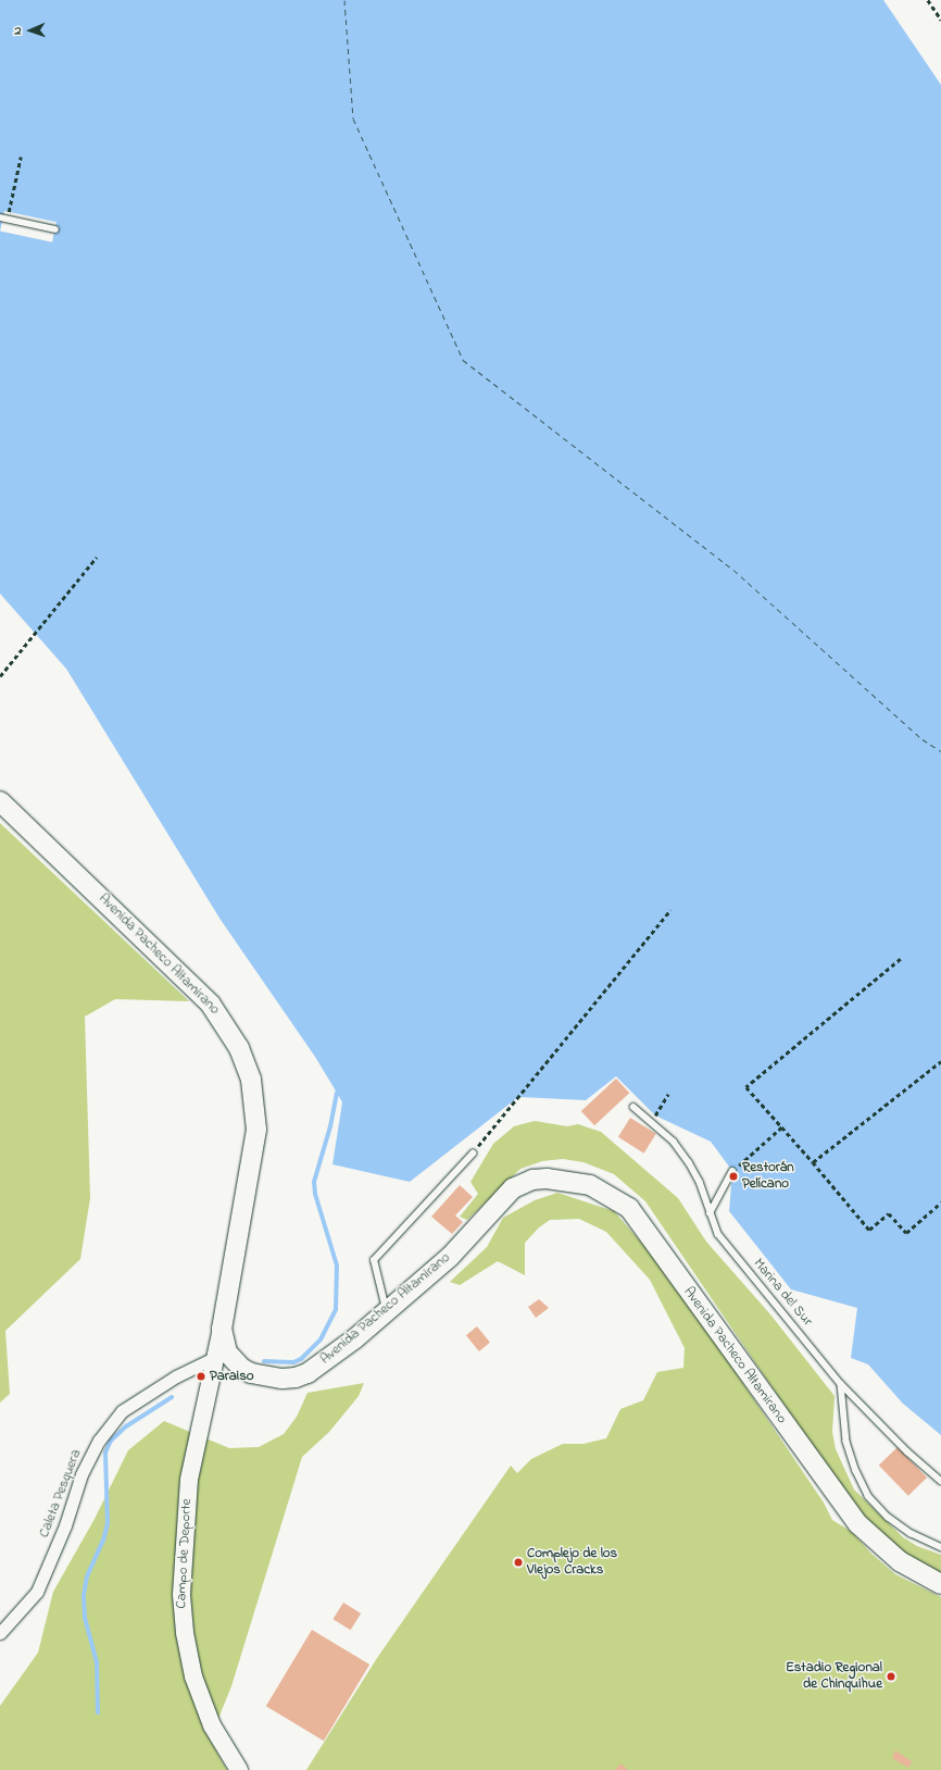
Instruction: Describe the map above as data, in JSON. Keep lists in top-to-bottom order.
{
  "streets": {
    "main road": ["Avenida Pacheco Altamirano", "Campo de Deporte"],
    "street": ["Caleta Pesquera"],
    "lane": ["Marina del Sur"]
  },
  "crossings": [
    ["Avenida Pacheco Altamirano", "Campo de Deporte"],
    ["Caleta Pesquera", "Campo de Deporte"]
  ],
  "places": [
    "Restorán Pelícano",
    "Paraiso",
    "Complejo de los Viejos Cracks",
    "Estadio Regional de Chinquihue"
  ],
  "north": "left"
}
